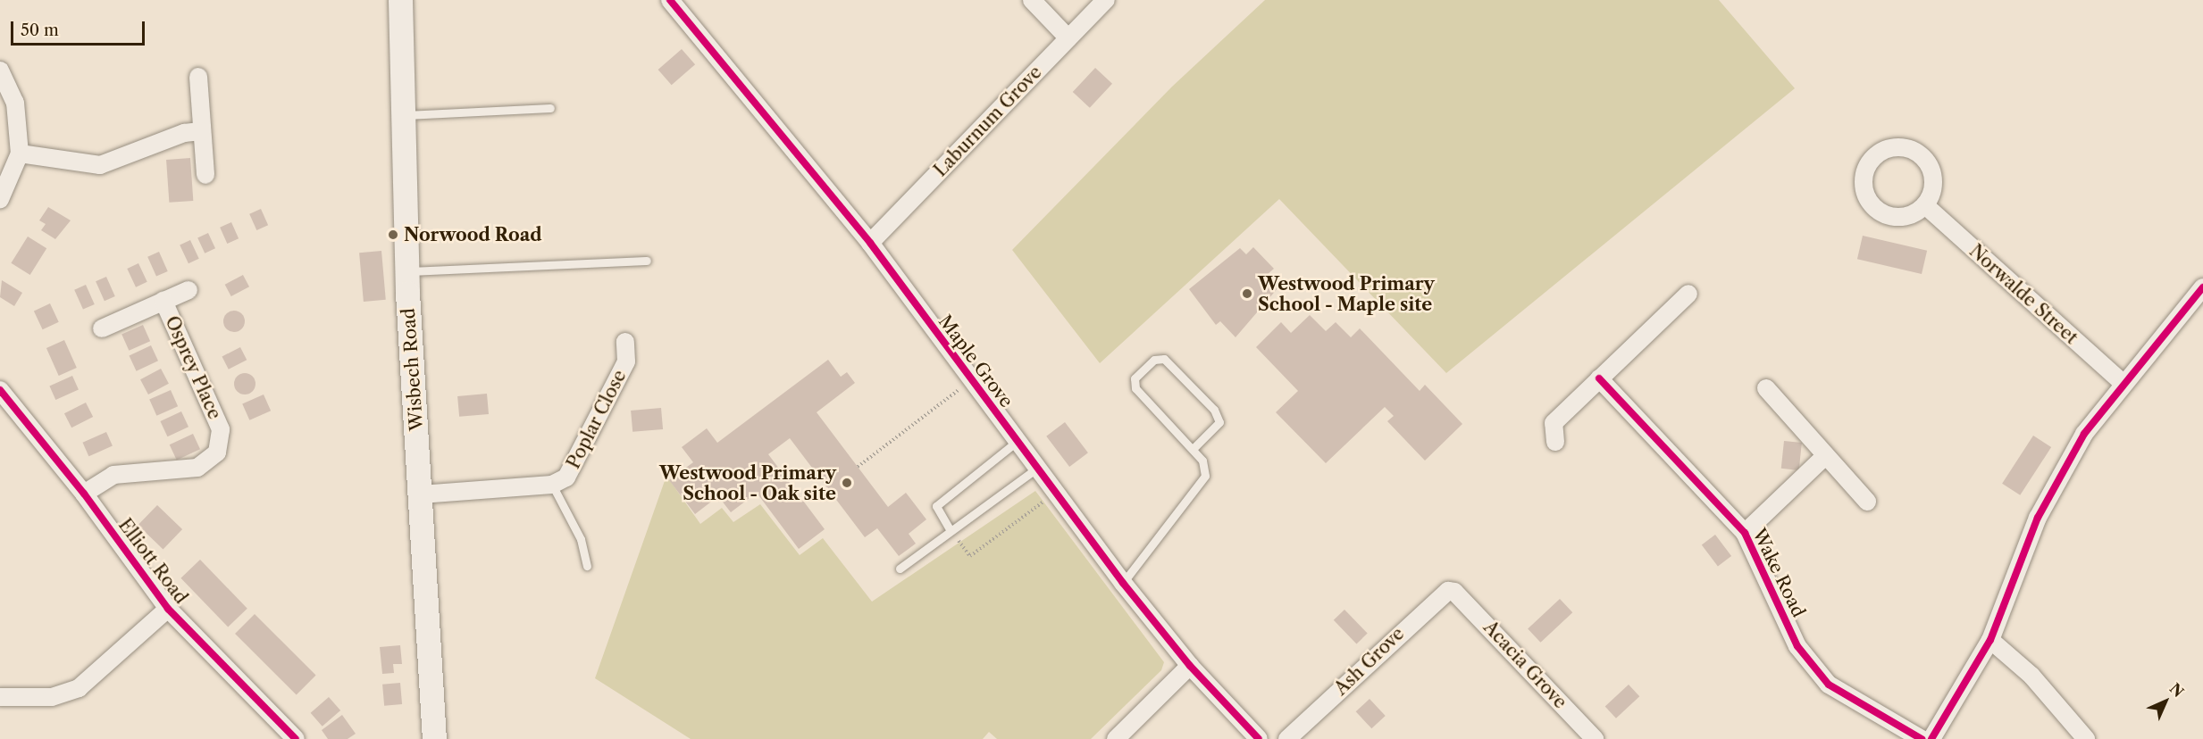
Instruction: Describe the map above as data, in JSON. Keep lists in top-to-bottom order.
{
  "streets": {
    "main road": ["Wisbech Road"],
    "street": [
      "Laburnum Grove",
      "Norwalde Street",
      "Maple Grove",
      "Osprey Place",
      "Poplar Close",
      "Elliott Road",
      "Wake Road",
      "Ash Grove",
      "Acacia Grove"
    ]
  },
  "crossings": [
    ["Laburnum Grove", "Maple Grove"],
    ["Osprey Place", "Elliott Road"],
    ["Wisbech Road", "Poplar Close"],
    ["Ash Grove", "Acacia Grove"]
  ],
  "places": ["Norwood Road", "Westwood Primary School - Maple site", "Westwood Primary School - Oak site"],
  "scale_bar": "50 m",
  "north": "top right"
}
